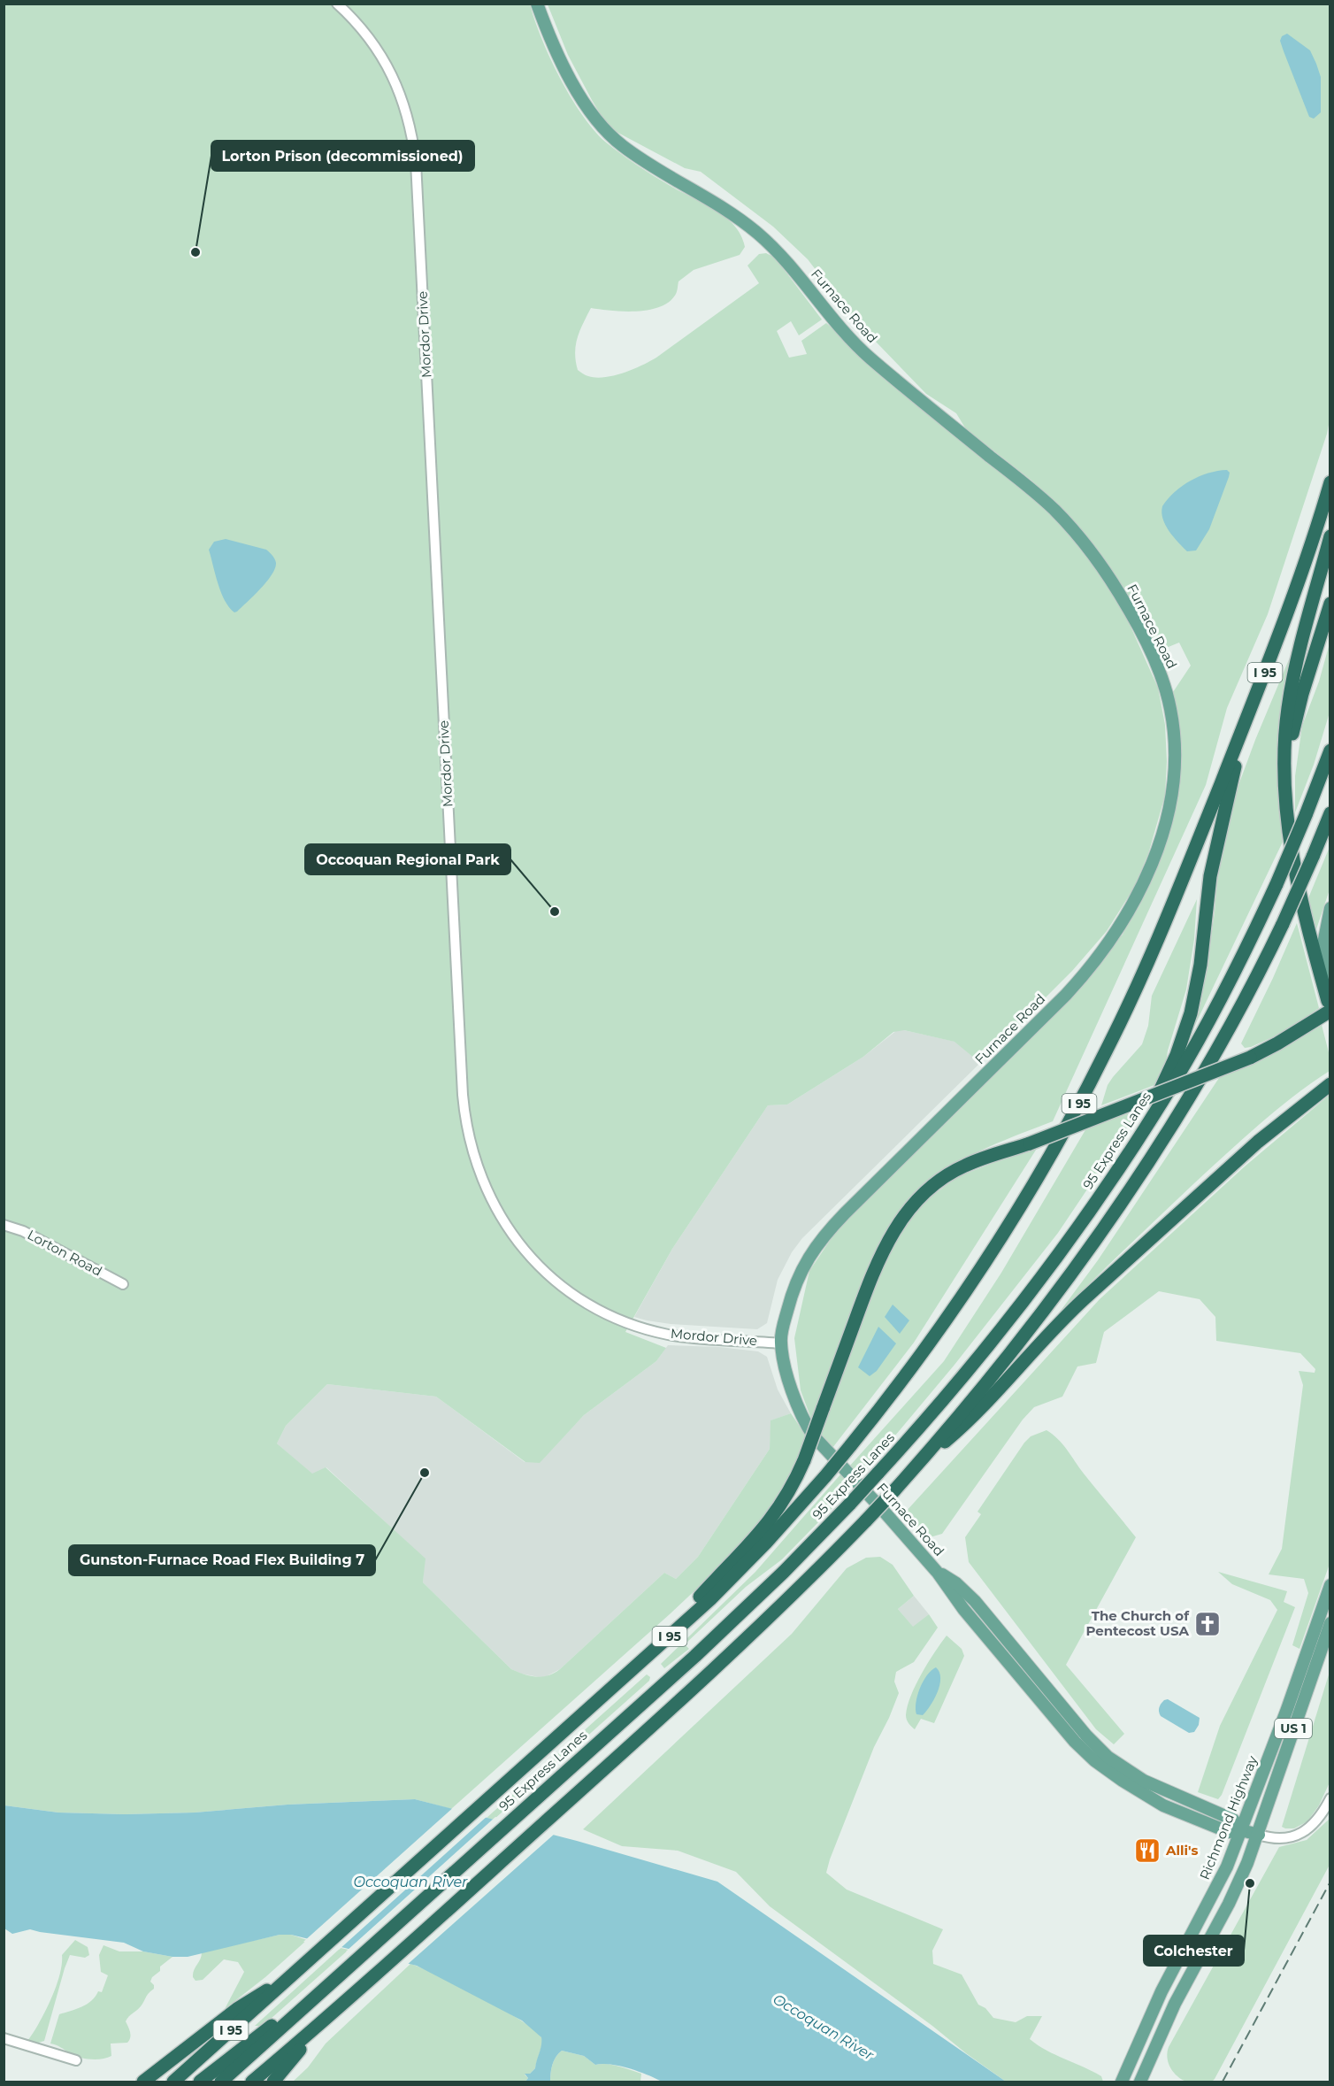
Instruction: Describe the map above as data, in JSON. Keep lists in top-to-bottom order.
{
  "streets": {
    "highway": ["I 95", "95 Express Lanes"],
    "main road": ["Furnace Road", "US 1", "Richmond Highway"],
    "street": ["Mordor Drive", "Lorton Road"]
  },
  "crossings": [
    ["Furnace Road", "Mordor Drive"],
    ["Furnace Road", "US 1"],
    ["Furnace Road", "Richmond Highway"]
  ],
  "water": ["Occoquan River"],
  "places": {
    "other": [
      "Lorton Prison (decommissioned)",
      "Occoquan Regional Park",
      "Gunston-Furnace Road Flex Building 7",
      "Colchester"
    ],
    "church": ["The Church of Pentecost USA"],
    "restaurant": ["Alli's"]
  }
}
